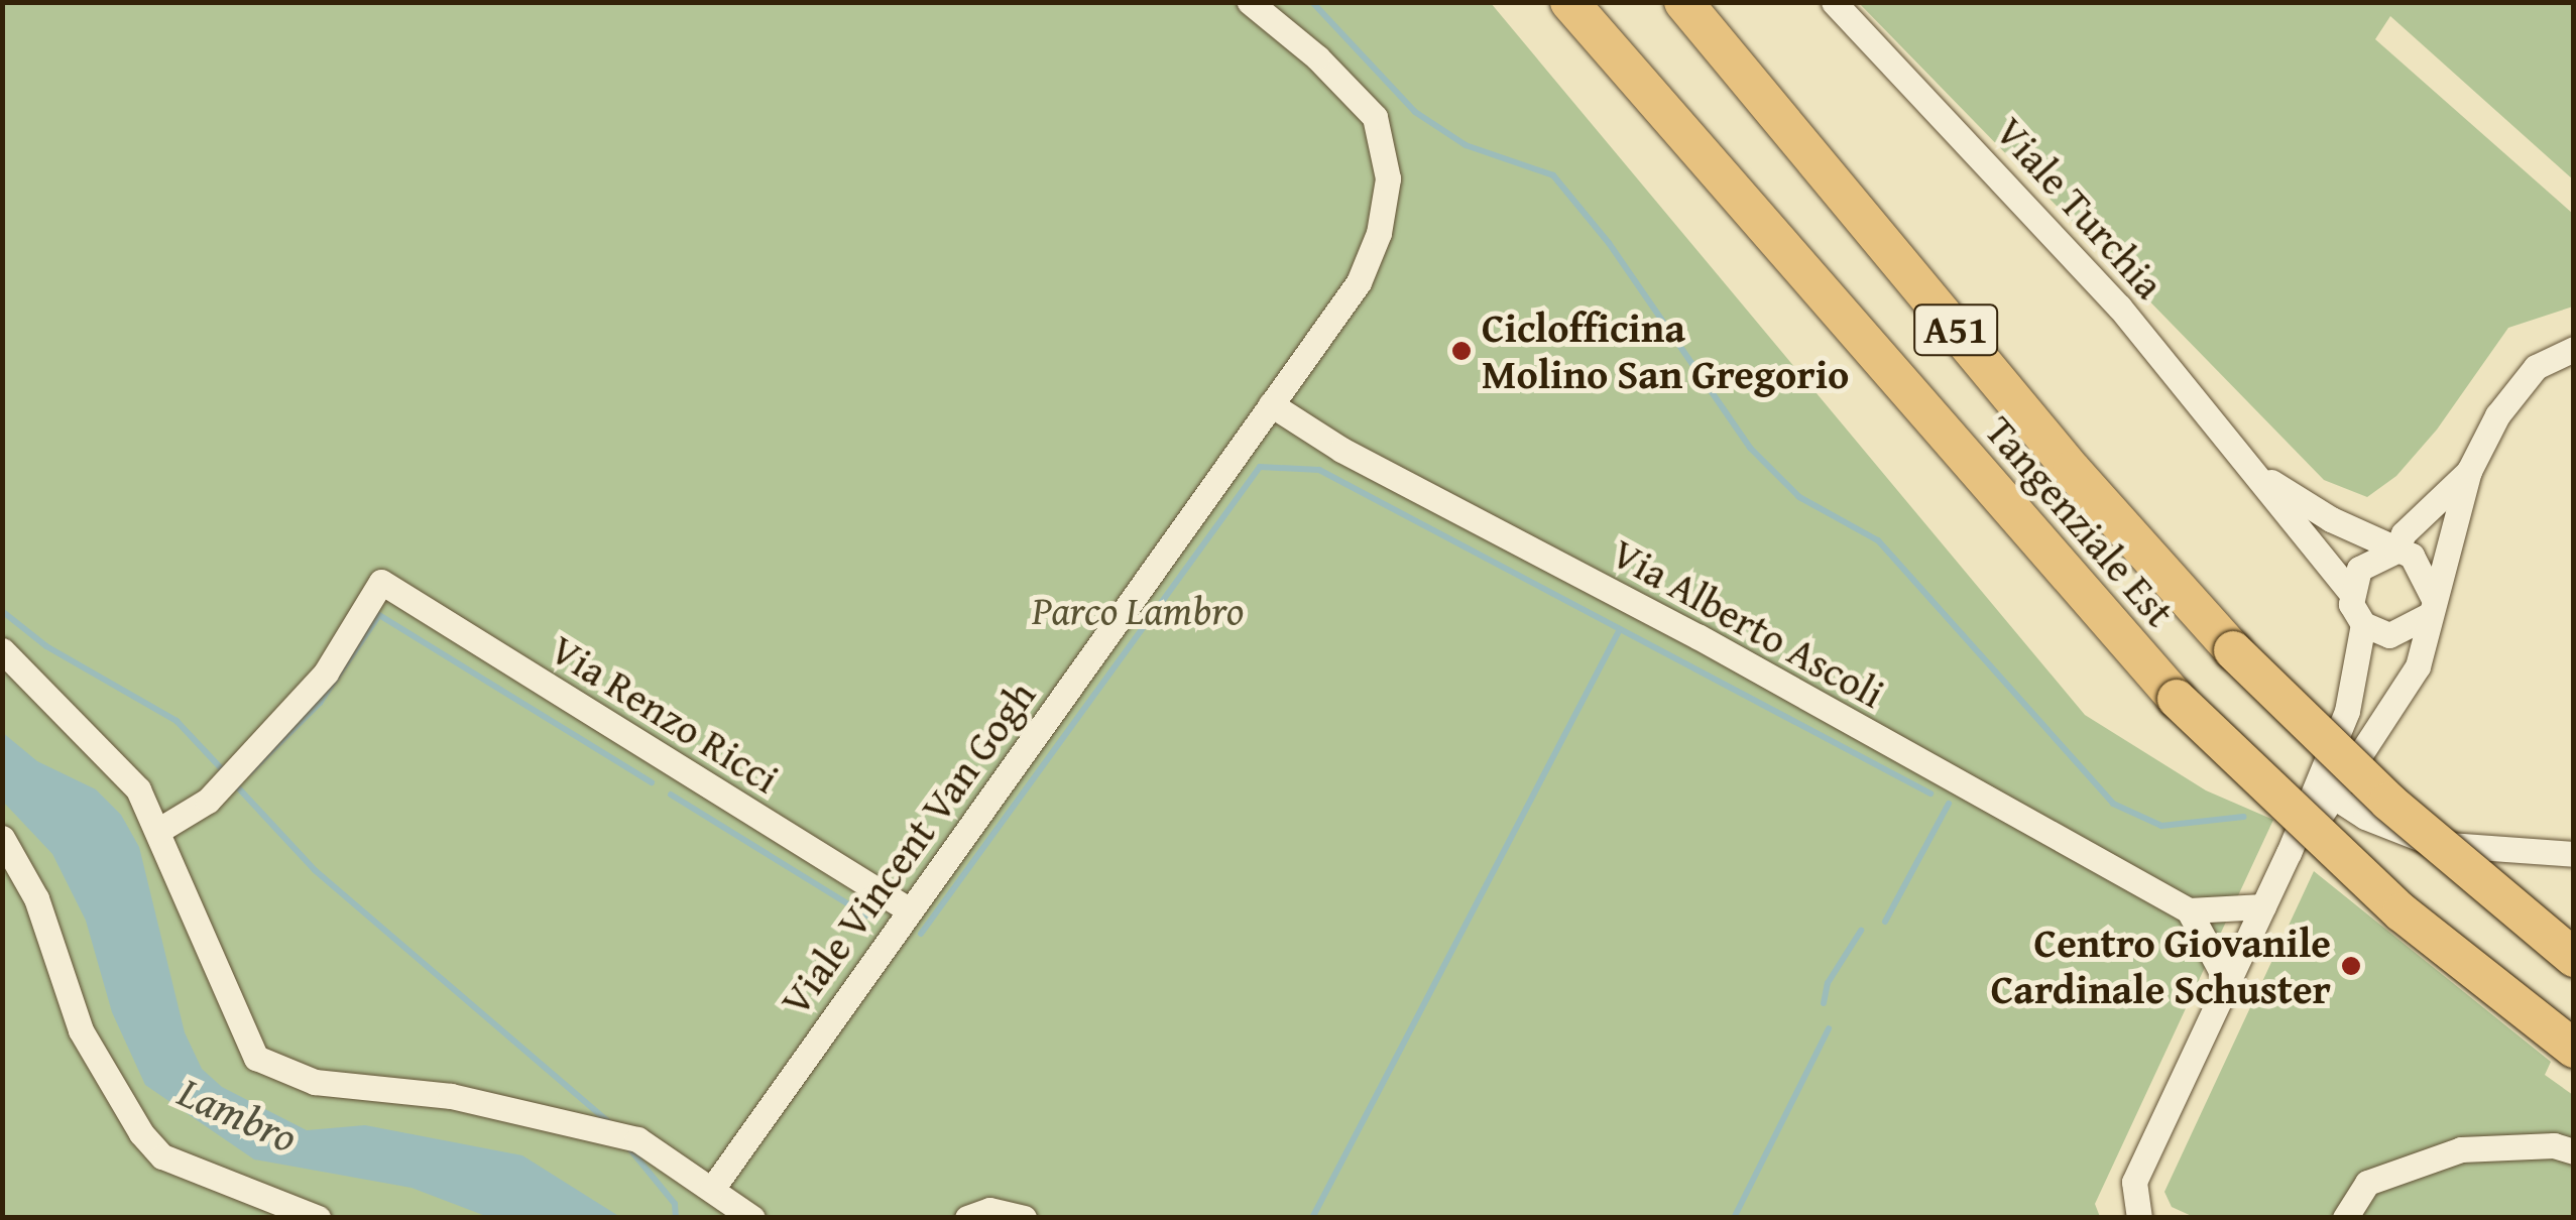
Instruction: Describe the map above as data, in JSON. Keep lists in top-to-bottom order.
{
  "streets": {
    "highway": ["A51", "Tangenziale Est"],
    "street": [
      "Viale Turchia",
      "Via Alberto Ascoli",
      "Via Renzo Ricci",
      "Viale Vincent Van Gogh"
    ]
  },
  "crossings": [
    ["Via Alberto Ascoli", "Viale Vincent Van Gogh"],
    ["Via Renzo Ricci", "Viale Vincent Van Gogh"]
  ],
  "water": ["Lambro"],
  "parks": ["Parco Lambro"],
  "places": ["Ciclofficina Molino San Gregorio", "Centro Giovanile Cardinale Schuster"]
}
